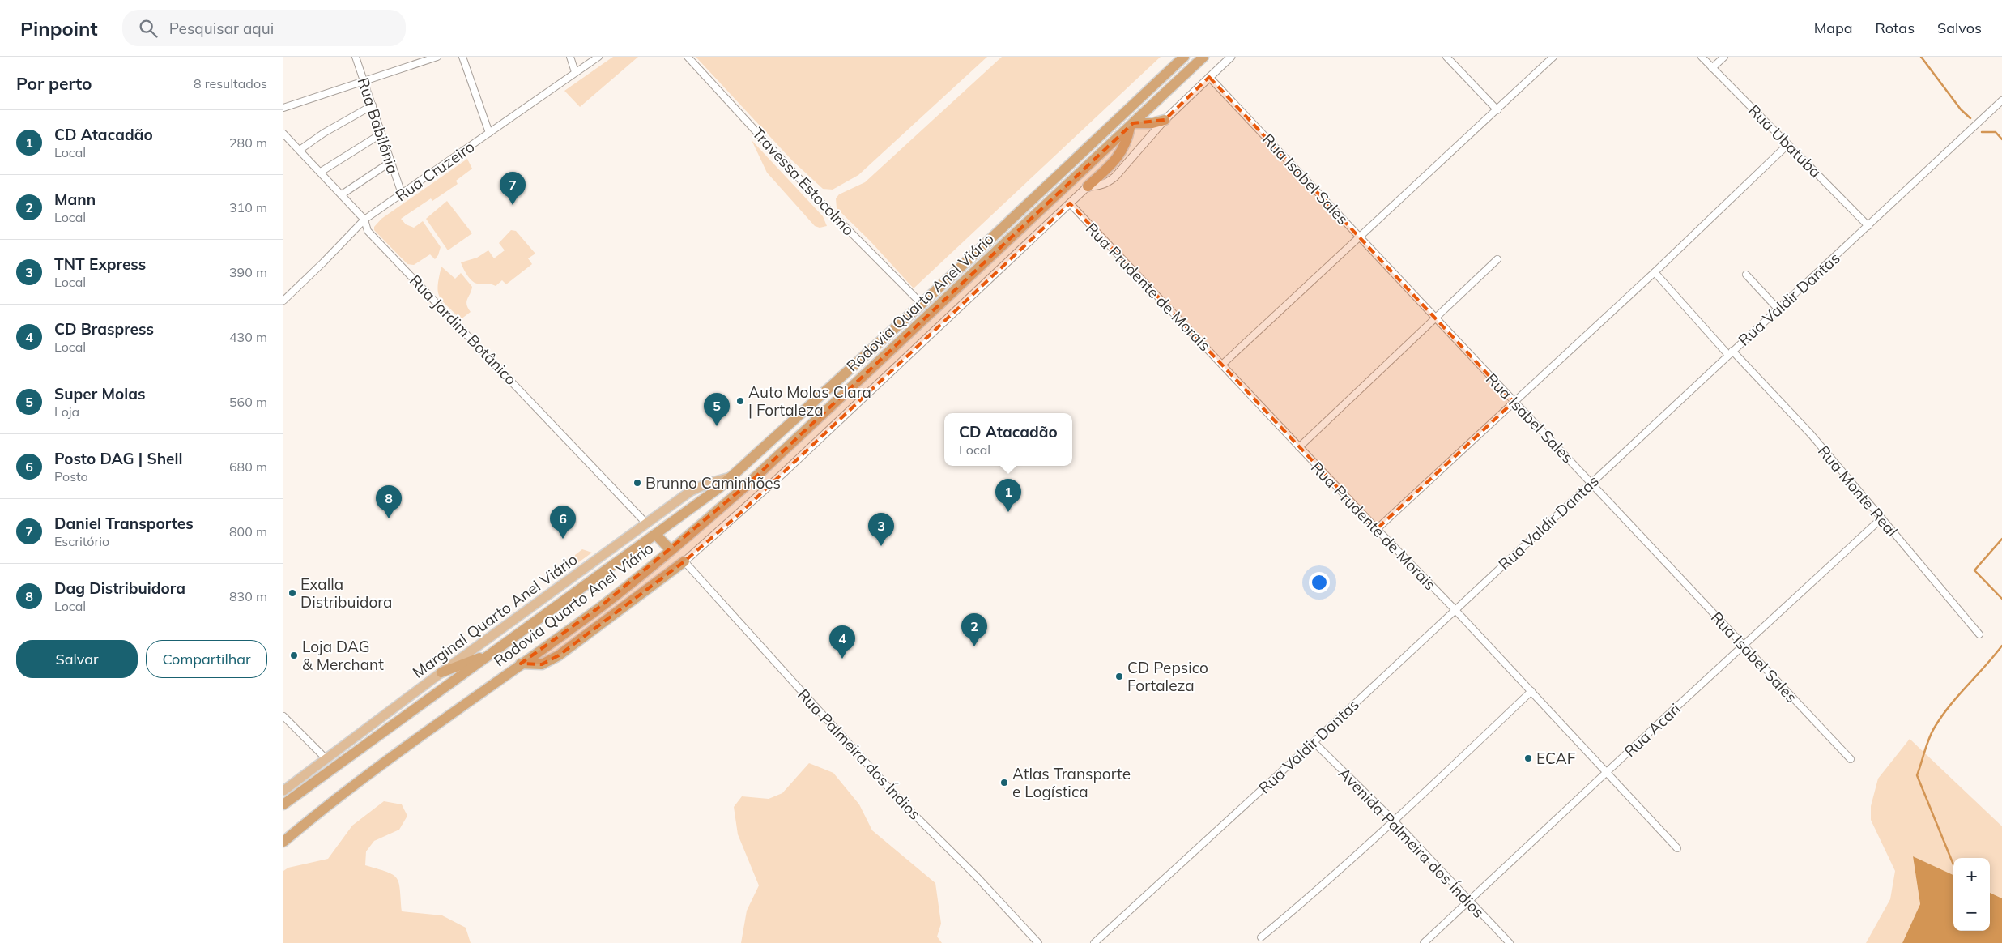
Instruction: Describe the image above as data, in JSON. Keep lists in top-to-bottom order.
{
  "streets": {
    "highway": ["Rodovia Quarto Anel Viário"],
    "main road": ["Marginal Quarto Anel Viário"],
    "street": [
      "Rua Babilônia",
      "Rua Ubatuba",
      "Rua Cruzeiro",
      "Rua Isabel Sales",
      "Travessa Estocolmo",
      "Rua Prudente de Morais",
      "Rua Valdir Dantas",
      "Rua Jardim Botânico",
      "Rua Monte Real",
      "Rua Acari",
      "Rua Palmeira dos Índios",
      "Avenida Palmeira dos Índios"
    ]
  },
  "crossings": [
    ["Rua Babilônia", "Rua Cruzeiro"],
    ["Rua Ubatuba", "Rua Valdir Dantas"],
    ["Rua Cruzeiro", "Rua Jardim Botânico"],
    ["Rua Isabel Sales", "Rua Valdir Dantas"],
    ["Rua Isabel Sales", "Rua Acari"],
    ["Travessa Estocolmo", "Rodovia Quarto Anel Viário"],
    ["Rua Prudente de Morais", "Rua Valdir Dantas"],
    ["Rua Prudente de Morais", "Rua Acari"],
    ["Rua Valdir Dantas", "Rua Monte Real"],
    ["Rua Valdir Dantas", "Avenida Palmeira dos Índios"],
    ["Rodovia Quarto Anel Viário", "Marginal Quarto Anel Viário"],
    ["Rua Jardim Botânico", "Marginal Quarto Anel Viário"],
    ["Rua Monte Real", "Rua Acari"],
    ["Rua Acari", "Avenida Palmeira dos Índios"]
  ],
  "places": [
    "Auto Molas Clara | Fortaleza",
    "Brunno Caminhões",
    "Exalla Distribuidora",
    "Loja DAG & Merchant",
    "CD Pepsico Fortaleza",
    "ECAF",
    "Atlas Transporte e Logística"
  ],
  "page": {
    "header": "Pinpoint",
    "search": "Pesquisar aqui",
    "nav": ["Mapa", "Rotas", "Salvos"],
    "heading": ["Por perto", "8 resultados"],
    "list": [
      {
        "mark": "1",
        "name": "CD Atacadão",
        "note": "Local",
        "value": "280 m"
      },
      {
        "mark": "2",
        "name": "Mann",
        "note": "Local",
        "value": "310 m"
      },
      {
        "mark": "3",
        "name": "TNT Express",
        "note": "Local",
        "value": "390 m"
      },
      {
        "mark": "4",
        "name": "CD Braspress",
        "note": "Local",
        "value": "430 m"
      },
      {
        "mark": "5",
        "name": "Super Molas",
        "note": "Loja",
        "value": "560 m"
      },
      {
        "mark": "6",
        "name": "Posto DAG | Shell",
        "note": "Posto",
        "value": "680 m"
      },
      {
        "mark": "7",
        "name": "Daniel Transportes",
        "note": "Escritório",
        "value": "800 m"
      },
      {
        "mark": "8",
        "name": "Dag Distribuidora",
        "note": "Local",
        "value": "830 m"
      }
    ],
    "pins": [
      "7",
      "5",
      "1",
      "8",
      "6",
      "3",
      "2",
      "4"
    ],
    "popup": ["CD Atacadão", "Local"],
    "buttons": ["Salvar", "Compartilhar"],
    "map_buttons": ["+", "−"]
  }
}
